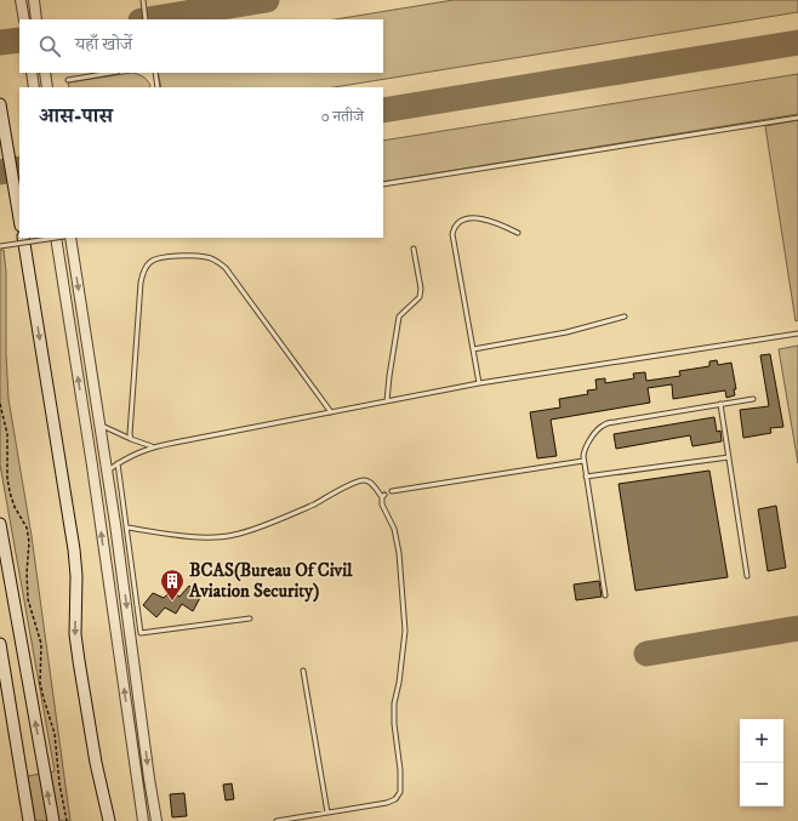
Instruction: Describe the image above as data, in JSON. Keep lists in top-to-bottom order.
{
  "places": {
    "building": ["BCAS(Bureau Of Civil Aviation Security)"]
  },
  "page": {
    "search": "यहाँ खोजें",
    "heading": ["आस-पास", "0 नतीजे"],
    "map_buttons": ["+", "−"]
  }
}
